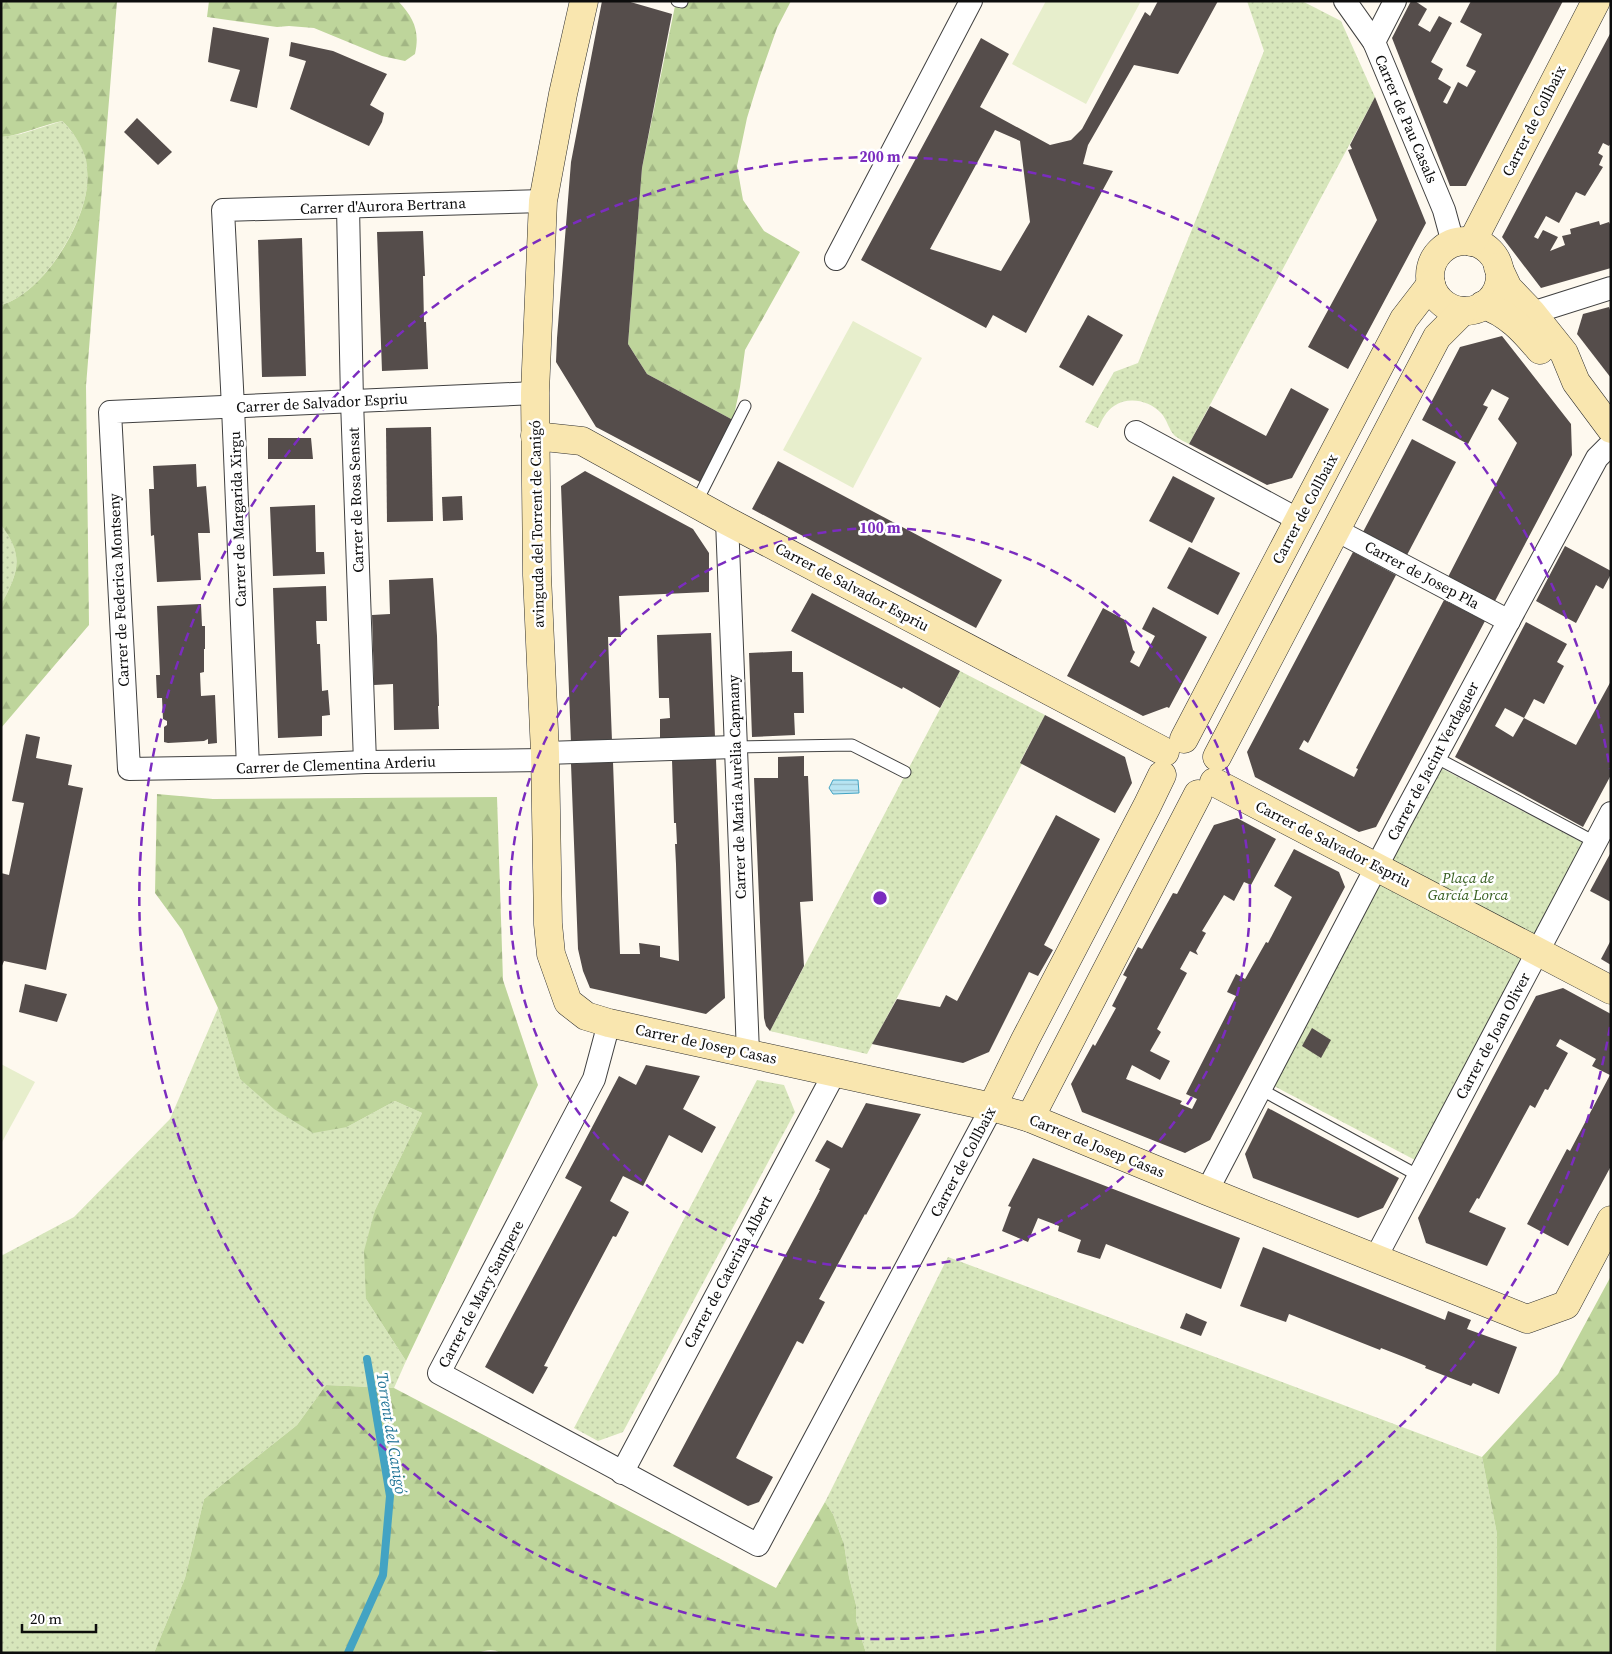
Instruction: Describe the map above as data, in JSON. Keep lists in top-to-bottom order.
{
  "streets": {
    "street": [
      "Carrer de Pau Casals",
      "Carrer de Collbaix",
      "Carrer d'Aurora Bertrana",
      "Carrer de Salvador Espriu",
      "Carrer de Rosa Sensat",
      "Carrer de Margarida Xirgu",
      "avinguda del Torrent de Canigó",
      "Carrer de Josep Pla",
      "Carrer de Federica Montseny",
      "Carrer de Jacint Verdaguer",
      "Carrer de Clementina Arderiu",
      "Carrer de Maria Aurèlia Capmany",
      "Carrer de Joan Oliver",
      "Carrer de Josep Casas",
      "Carrer de Caterina Albert",
      "Carrer de Mary Santpere"
    ]
  },
  "crossings": [
    ["Carrer de Pau Casals", "Carrer de Collbaix"],
    ["Carrer de Collbaix", "Carrer de Salvador Espriu"],
    ["Carrer de Collbaix", "Carrer de Josep Casas"],
    ["Carrer de Collbaix", "Carrer de Mary Santpere"],
    ["Carrer d'Aurora Bertrana", "Carrer de Rosa Sensat"],
    ["Carrer d'Aurora Bertrana", "Carrer de Margarida Xirgu"],
    ["Carrer d'Aurora Bertrana", "avinguda del Torrent de Canigó"],
    ["Carrer de Salvador Espriu", "Carrer de Rosa Sensat"],
    ["Carrer de Salvador Espriu", "Carrer de Margarida Xirgu"],
    ["Carrer de Salvador Espriu", "avinguda del Torrent de Canigó"],
    ["Carrer de Salvador Espriu", "Carrer de Federica Montseny"],
    ["Carrer de Salvador Espriu", "Carrer de Jacint Verdaguer"],
    ["Carrer de Salvador Espriu", "Carrer de Maria Aurèlia Capmany"],
    ["Carrer de Salvador Espriu", "Carrer de Joan Oliver"],
    ["Carrer de Rosa Sensat", "Carrer de Clementina Arderiu"],
    ["Carrer de Margarida Xirgu", "Carrer de Clementina Arderiu"],
    ["avinguda del Torrent de Canigó", "Carrer de Clementina Arderiu"],
    ["avinguda del Torrent de Canigó", "Carrer de Josep Casas"],
    ["avinguda del Torrent de Canigó", "Carrer de Mary Santpere"],
    ["Carrer de Josep Pla", "Carrer de Jacint Verdaguer"],
    ["Carrer de Federica Montseny", "Carrer de Clementina Arderiu"],
    ["Carrer de Jacint Verdaguer", "Carrer de Josep Casas"],
    ["Carrer de Clementina Arderiu", "Carrer de Maria Aurèlia Capmany"],
    ["Carrer de Maria Aurèlia Capmany", "Carrer de Josep Casas"],
    ["Carrer de Joan Oliver", "Carrer de Josep Casas"],
    ["Carrer de Josep Casas", "Carrer de Caterina Albert"],
    ["Carrer de Josep Casas", "Carrer de Mary Santpere"],
    ["Carrer de Caterina Albert", "Carrer de Mary Santpere"]
  ],
  "water": ["Torrent del Canigó"],
  "parks": ["Plaça de García Lorca"],
  "scale_bar": "20 m",
  "rings": ["200 m", "100 m"]
}
